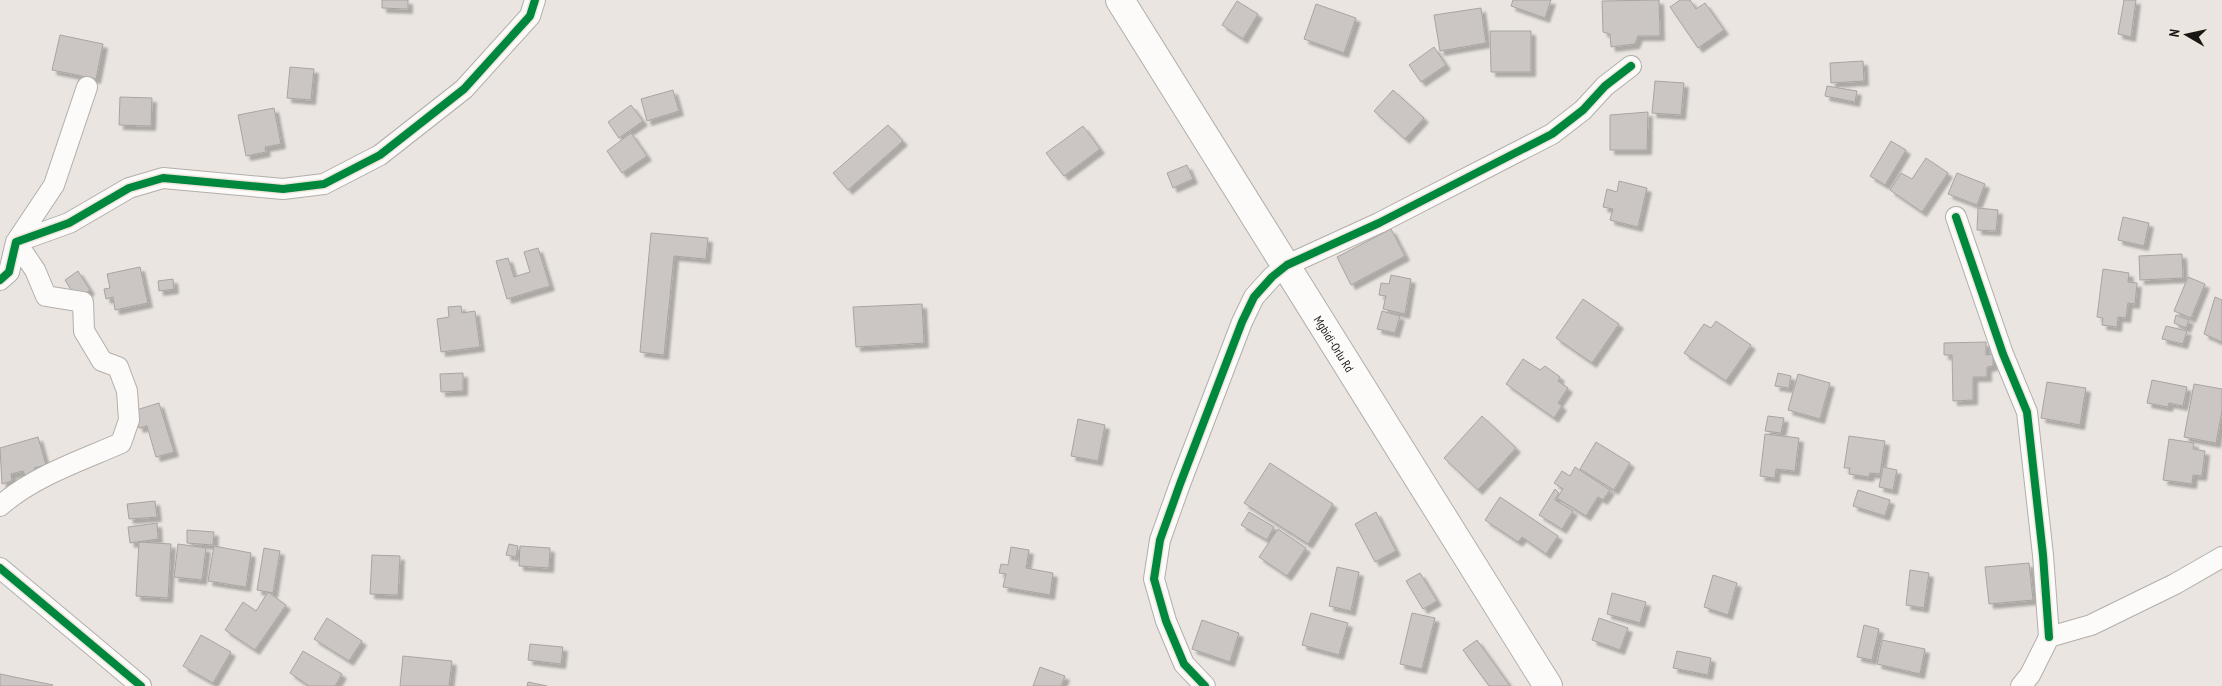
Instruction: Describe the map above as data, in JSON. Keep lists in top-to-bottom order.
{
  "streets": {
    "main road": ["Mgbidi-Orlu Rd"]
  },
  "north": "left"
}
